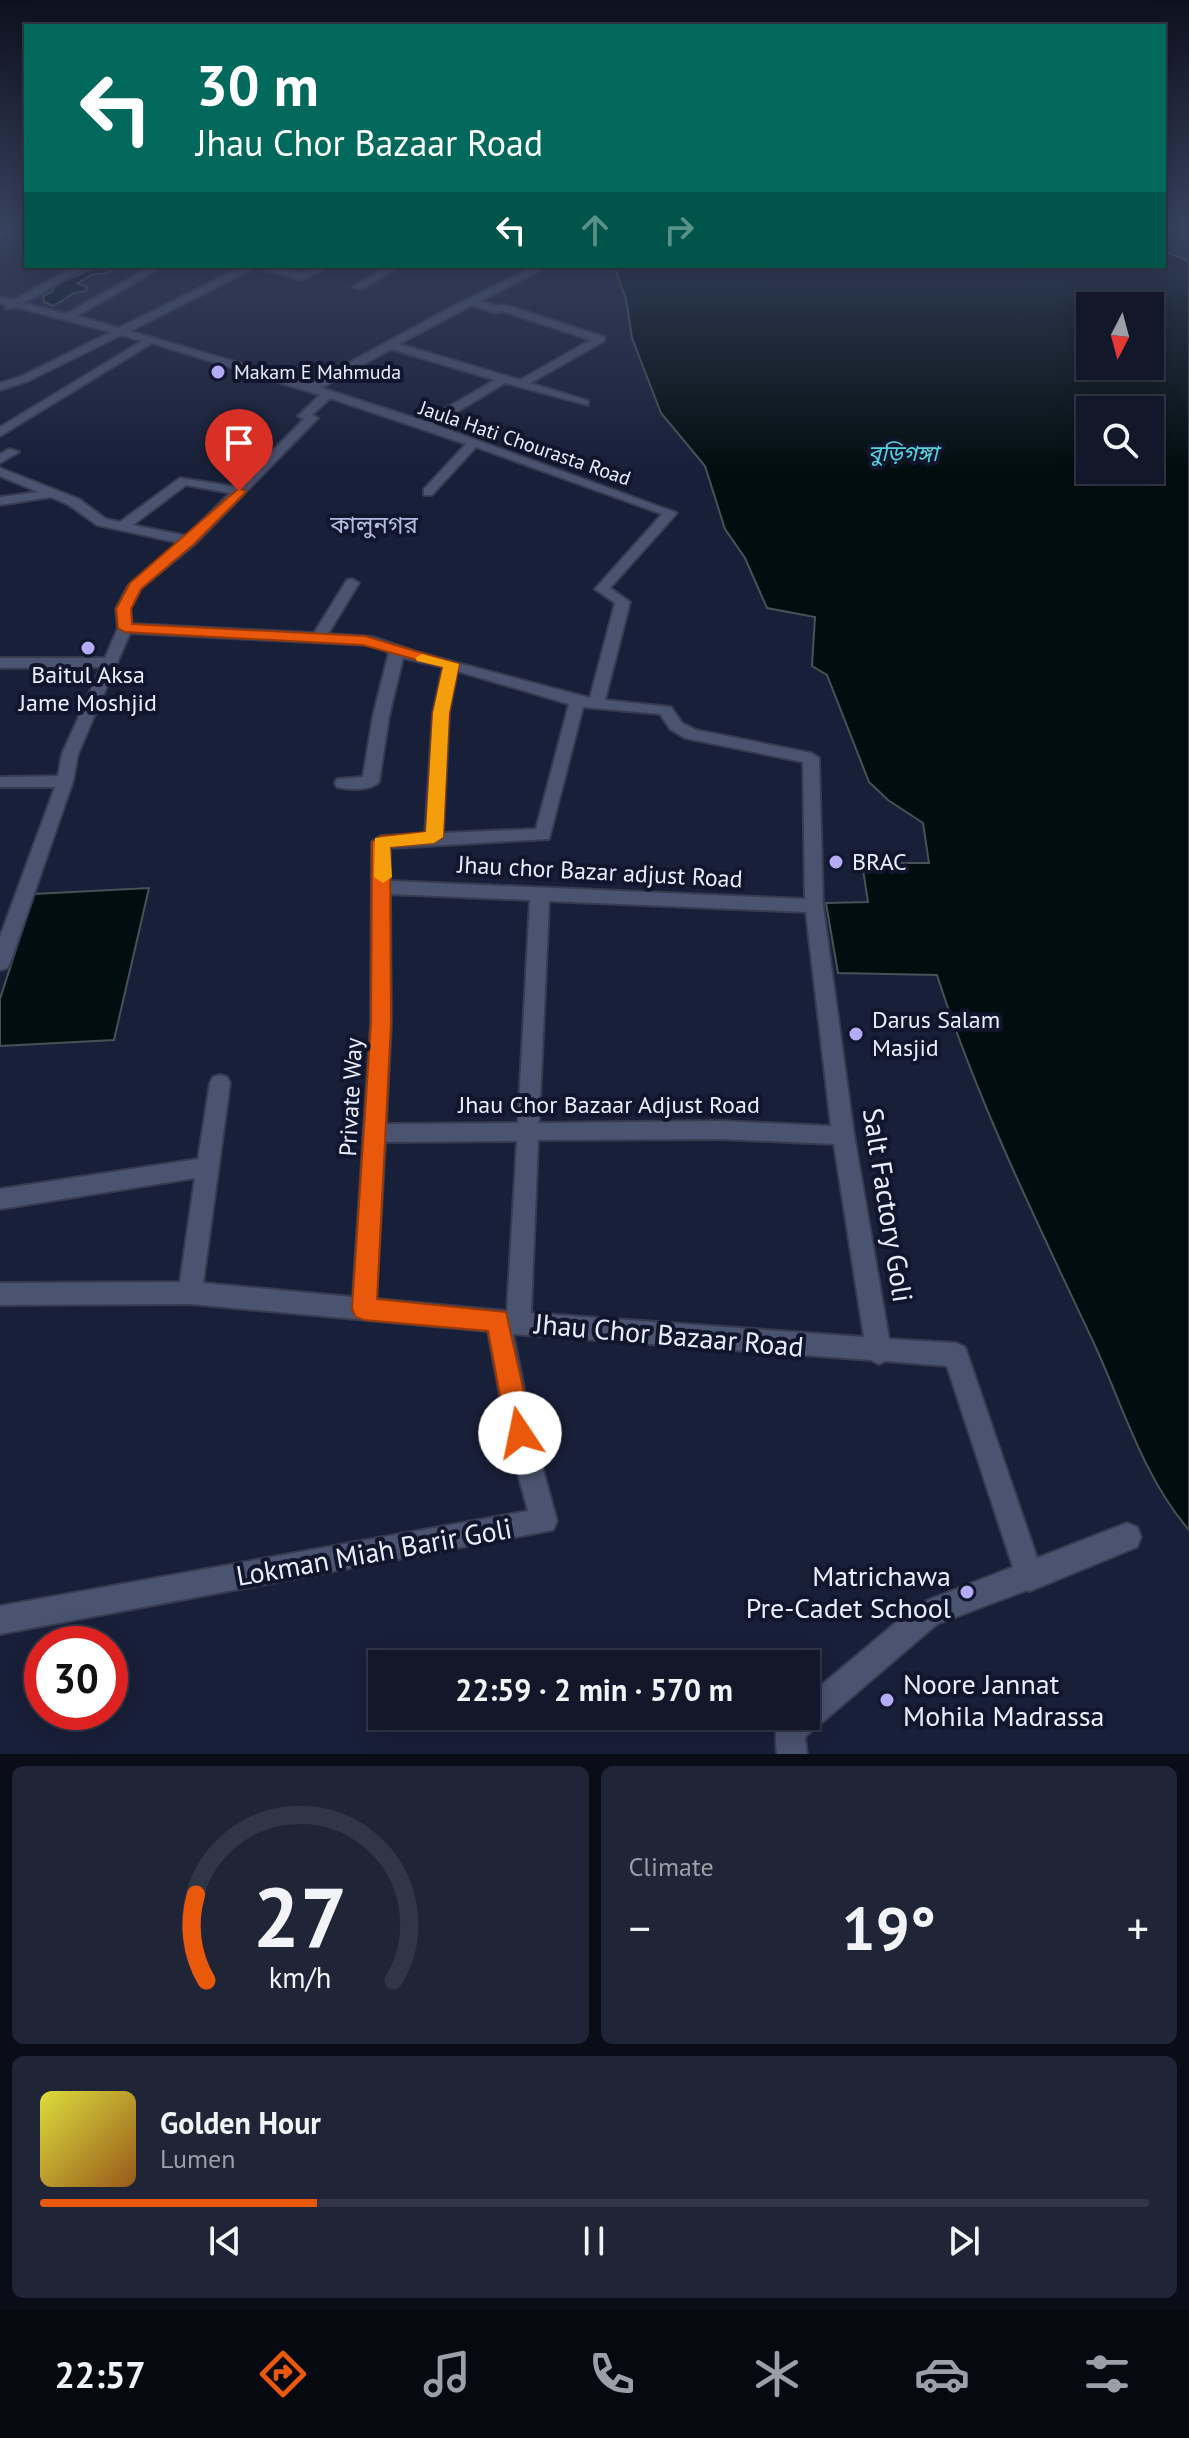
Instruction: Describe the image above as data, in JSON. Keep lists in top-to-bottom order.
{
  "streets": {
    "street": [
      "Jaula Hati Chourasta Road",
      "Jhau chor Bazar adjust Road",
      "Private Way",
      "Jhau Chor Bazaar Adjust Road",
      "Salt Factory Goli",
      "Jhau Chor Bazaar Road",
      "Lokman Miah Barir Goli"
    ]
  },
  "crossings": [
    ["Jaula Hati Chourasta Road", "Salt Factory Goli"],
    ["Jhau chor Bazar adjust Road", "Private Way"],
    ["Jhau chor Bazar adjust Road", "Salt Factory Goli"],
    ["Private Way", "Jhau Chor Bazaar Adjust Road"],
    ["Private Way", "Jhau Chor Bazaar Road"],
    ["Jhau Chor Bazaar Adjust Road", "Salt Factory Goli"],
    ["Salt Factory Goli", "Jhau Chor Bazaar Road"],
    ["Jhau Chor Bazaar Road", "Lokman Miah Barir Goli"]
  ],
  "districts": ["কালুনগর"],
  "water": ["বুড়িগঙ্গা"],
  "places": [
    "Makam E Mahmuda",
    "Baitul Aksa Jame Moshjid",
    "BRAC",
    "Darus Salam Masjid",
    "Matrichawa Pre-Cadet School",
    "Noore Jannat Mohila Madrassa"
  ],
  "north": "bottom",
  "page": {
    "turn": ["30 m", "Jhau Chor Bazaar Road"],
    "limit": "30",
    "trip": "22:59 · 2 min · 570 m",
    "tile": "Climate",
    "heat": ["−", "19°", "+"],
    "song": ["Golden Hour", "Lumen"],
    "tabs": "22:57",
    "gauge": ["27", "km/h"]
  }
}
